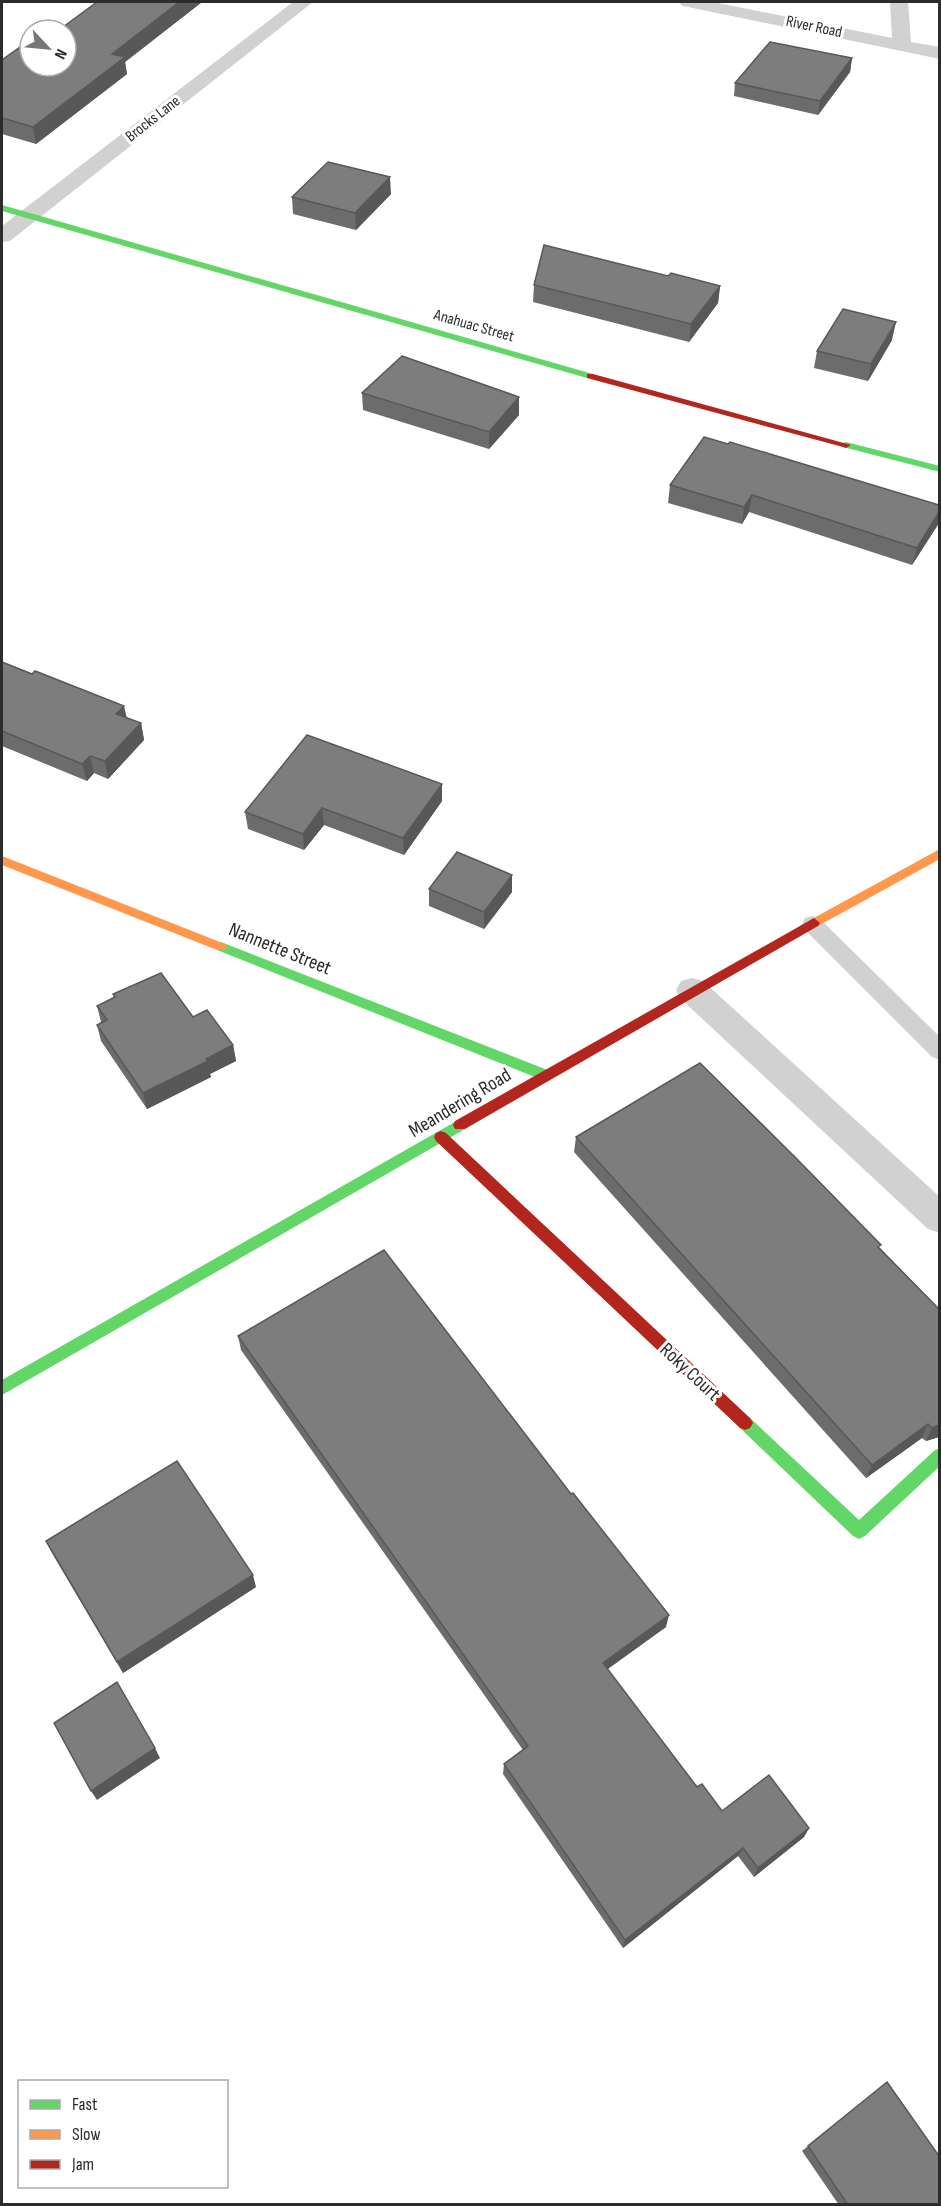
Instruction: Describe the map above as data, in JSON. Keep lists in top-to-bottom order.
{
  "streets": {
    "street": [
      "River Road",
      "Brocks Lane",
      "Anahuac Street",
      "Nannette Street",
      "Meandering Road",
      "Roky Court"
    ]
  },
  "crossings": [
    ["Brocks Lane", "Anahuac Street"],
    ["Nannette Street", "Meandering Road"],
    ["Meandering Road", "Roky Court"]
  ],
  "legend": ["Fast", "Slow", "Jam"],
  "north": "bottom right"
}
